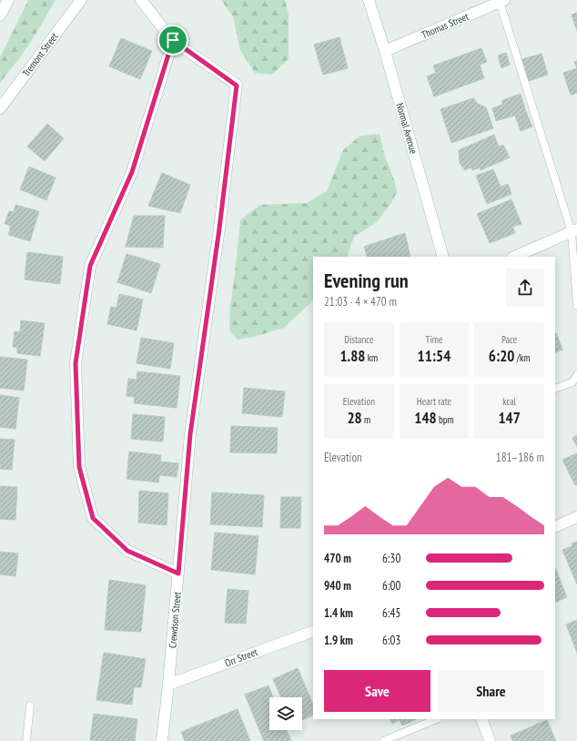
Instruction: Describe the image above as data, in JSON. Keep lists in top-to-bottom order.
{
  "streets": {
    "street": [
      "Thomas Street",
      "Tremont Street",
      "Normal Avenue",
      "Crewdson Street",
      "Orr Street"
    ]
  },
  "crossings": [
    ["Thomas Street", "Normal Avenue"],
    ["Crewdson Street", "Orr Street"]
  ],
  "page": {
    "heading": ["Evening run", "21:03 · 4 × 470 m"],
    "stats": [
      ["Distance", "1.88 km"],
      ["Time", "11:54"],
      ["Pace", "6:20 /km"],
      ["Elevation", "28 m"],
      ["Heart rate", "148 bpm"],
      ["kcal", "147"]
    ],
    "chart": ["Elevation", "181–186 m"],
    "list": [
      {
        "name": "470 m",
        "note": "6:30"
      },
      {
        "name": "940 m",
        "note": "6:00"
      },
      {
        "name": "1.4 km",
        "note": "6:45"
      },
      {
        "name": "1.9 km",
        "note": "6:03"
      }
    ],
    "buttons": ["Save", "Share"]
  }
}
